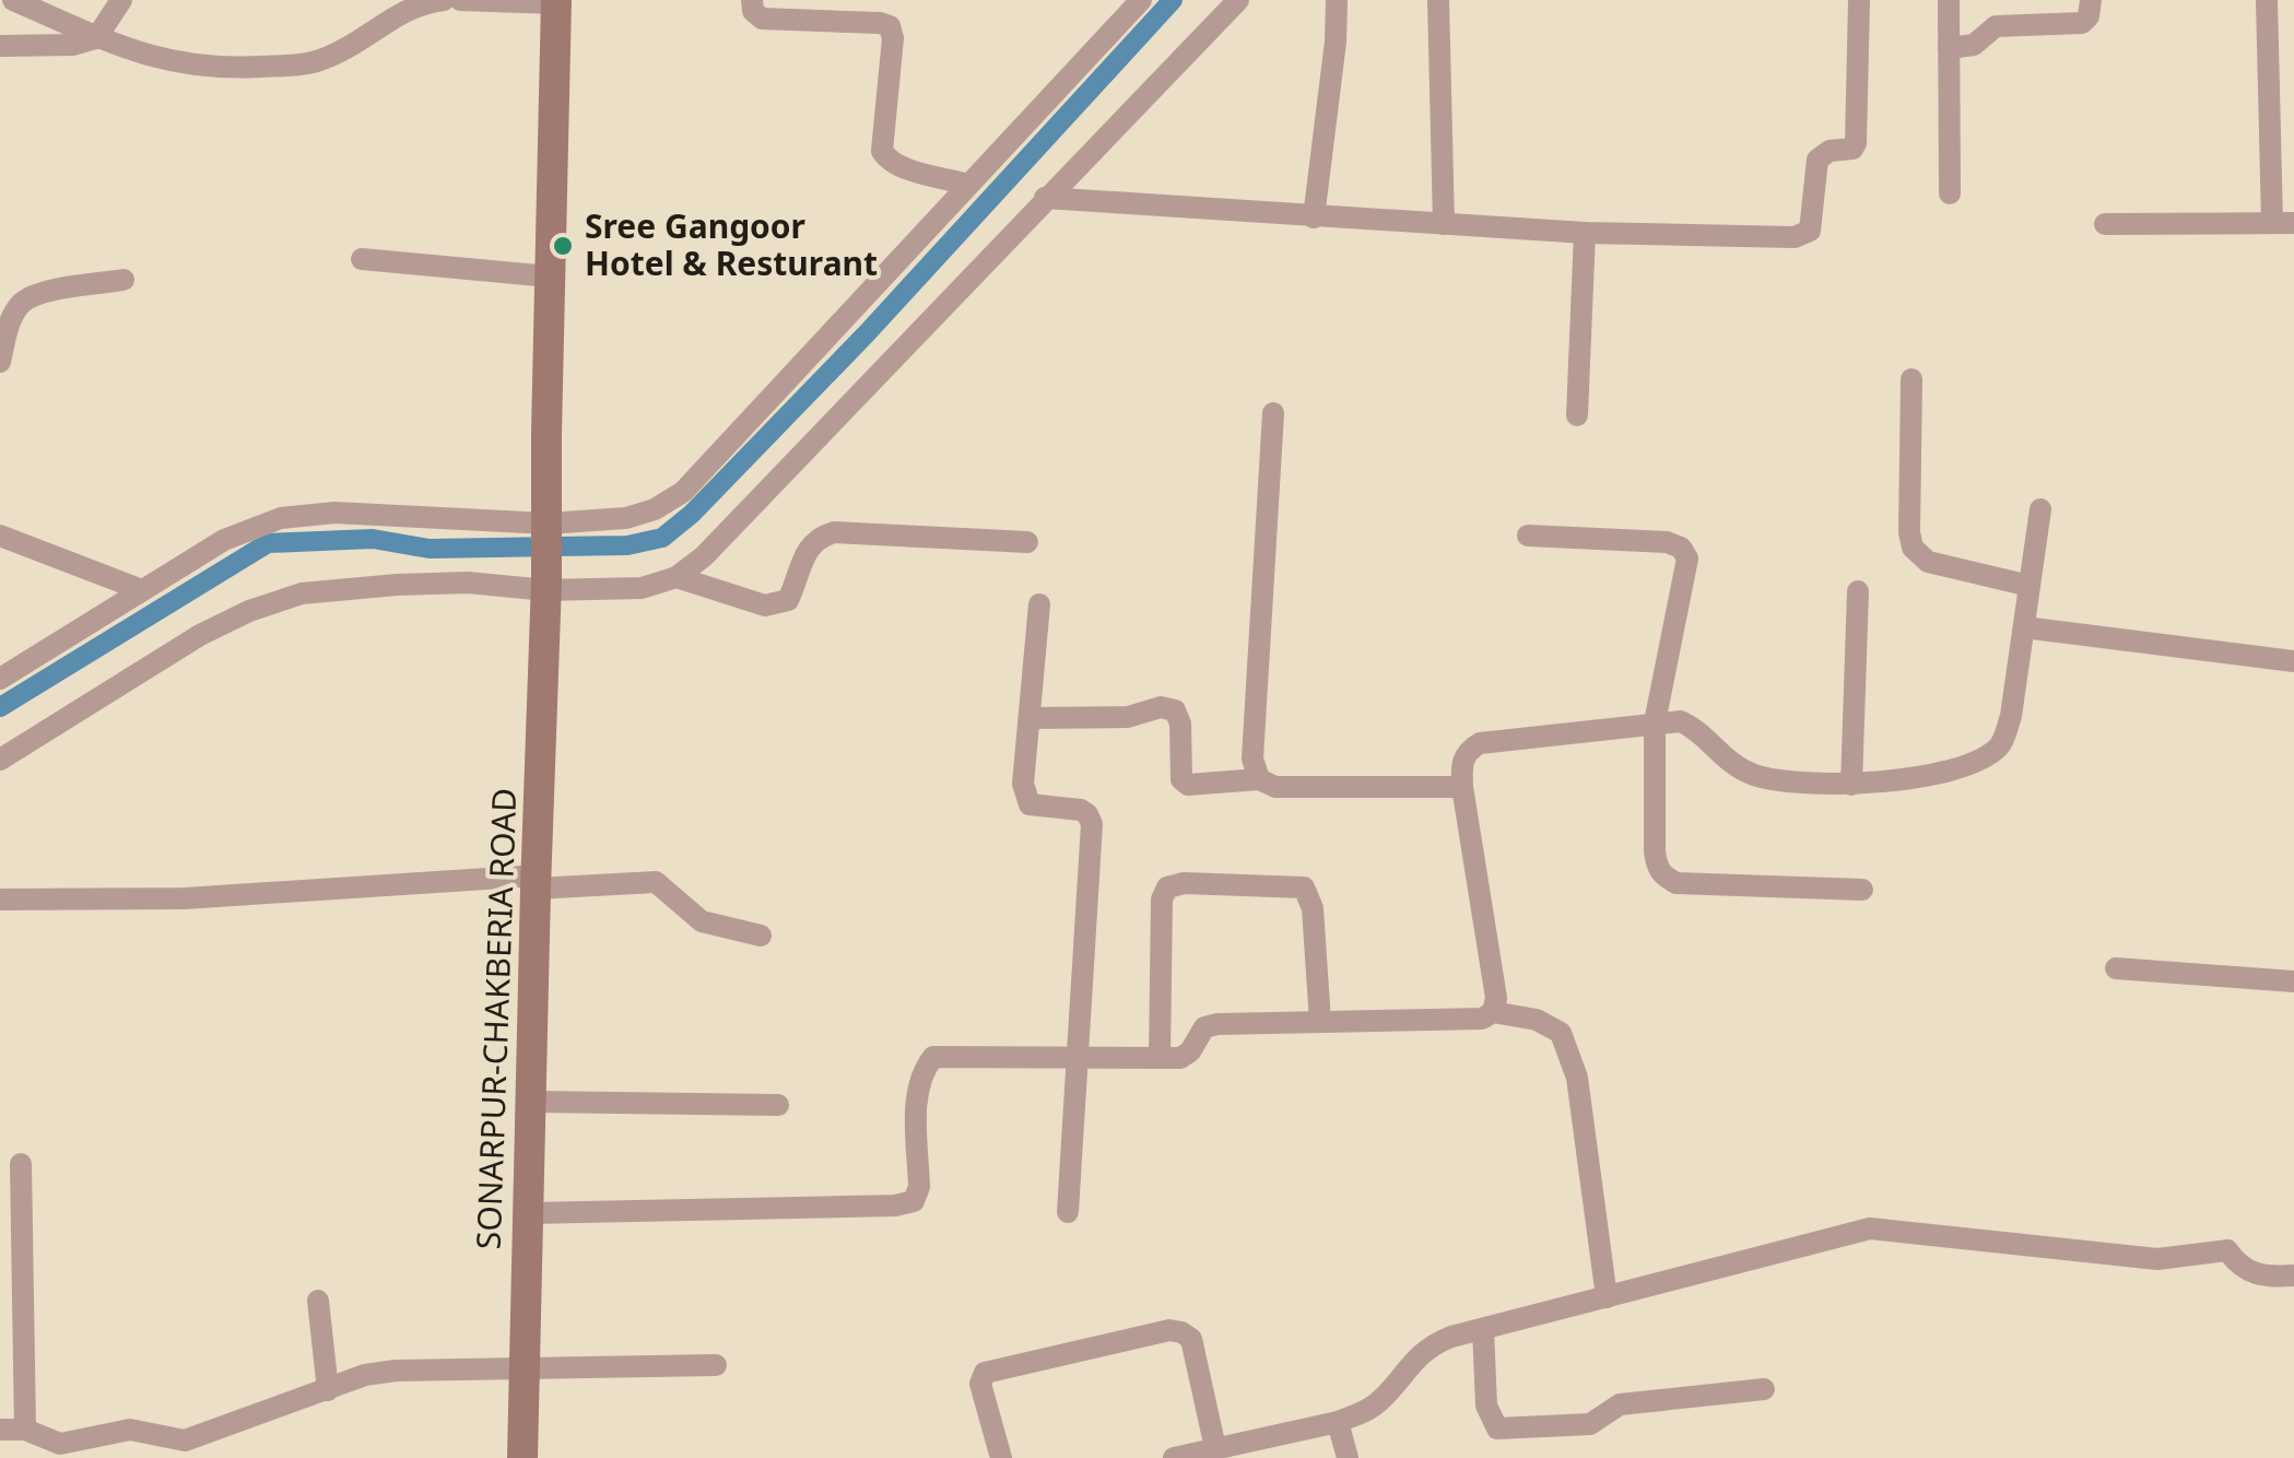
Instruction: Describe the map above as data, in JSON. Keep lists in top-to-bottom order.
{
  "streets": {
    "main road": ["SONARPUR-CHAKBERIA ROAD"]
  },
  "places": ["Sree Gangoor Hotel & Resturant"]
}
